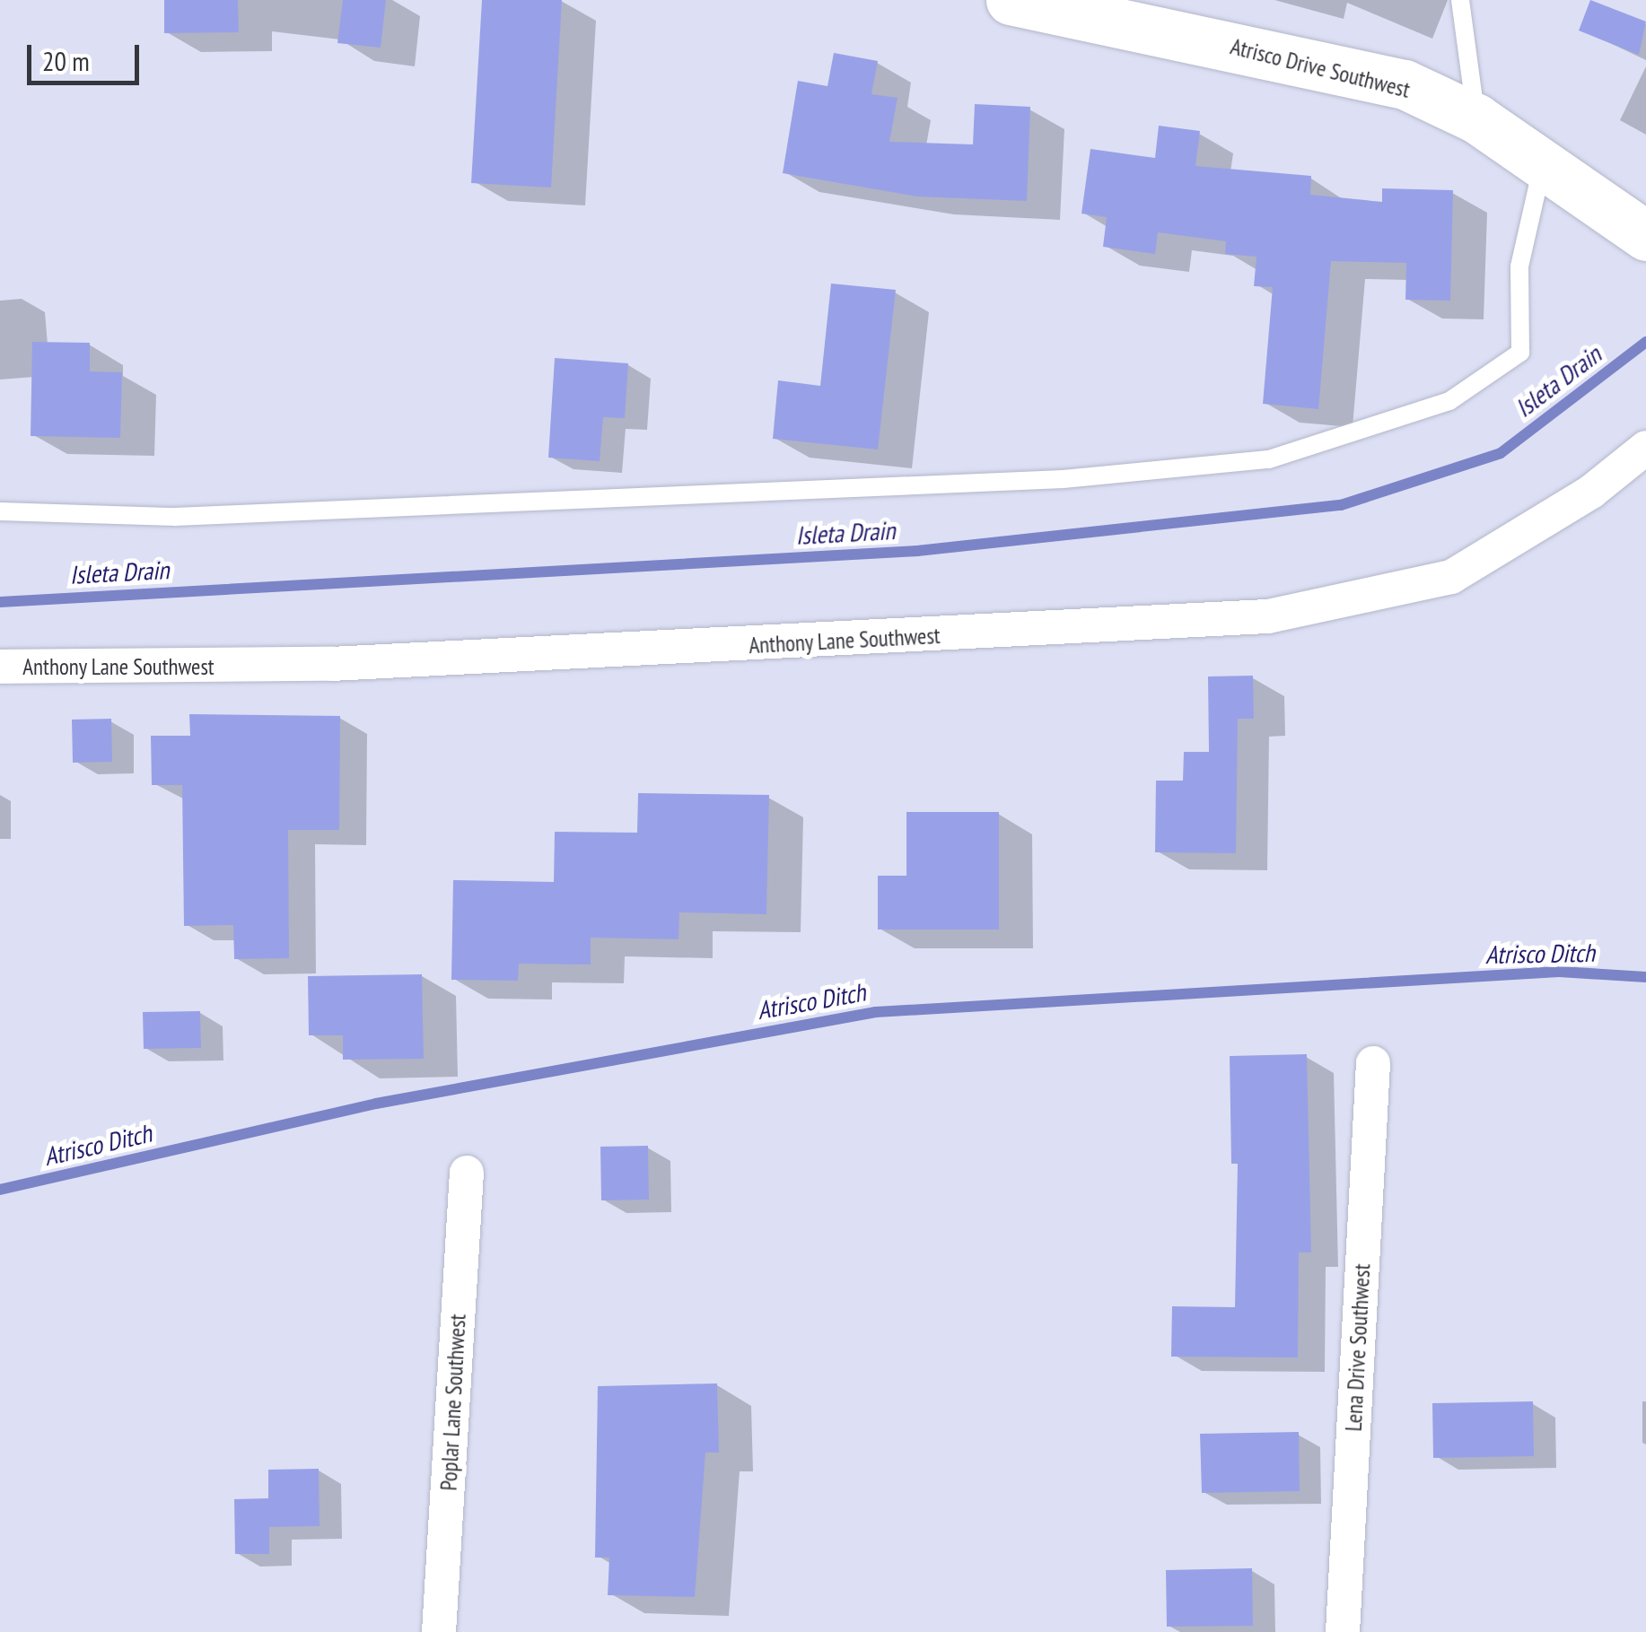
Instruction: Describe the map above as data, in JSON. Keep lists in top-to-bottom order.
{
  "streets": {
    "street": [
      "Atrisco Drive Southwest",
      "Anthony Lane Southwest",
      "Lena Drive Southwest",
      "Poplar Lane Southwest"
    ]
  },
  "water": ["Isleta Drain", "Atrisco Ditch"],
  "scale_bar": "20 m"
}
